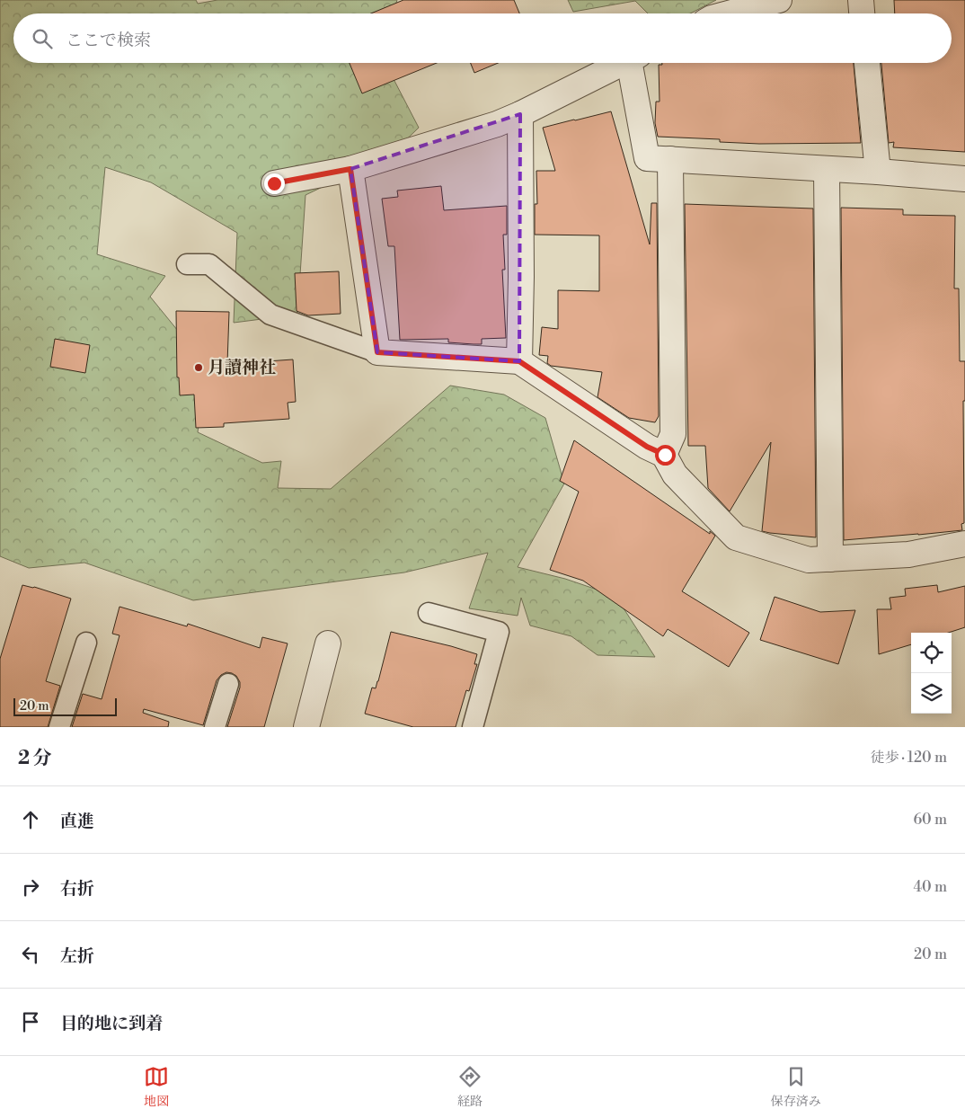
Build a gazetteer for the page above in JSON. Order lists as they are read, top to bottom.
{
  "places": ["月讀神社"],
  "scale_bar": "20 m",
  "page": {
    "search": "ここで検索",
    "scale": "20 m",
    "heading": ["2 分", "徒歩 · 120 m"],
    "list": [
      ["直進", "60 m"],
      ["右折", "40 m"],
      ["左折", "20 m"],
      "目的地に到着"
    ],
    "nav": ["地図", "経路", "保存済み"]
  }
}
